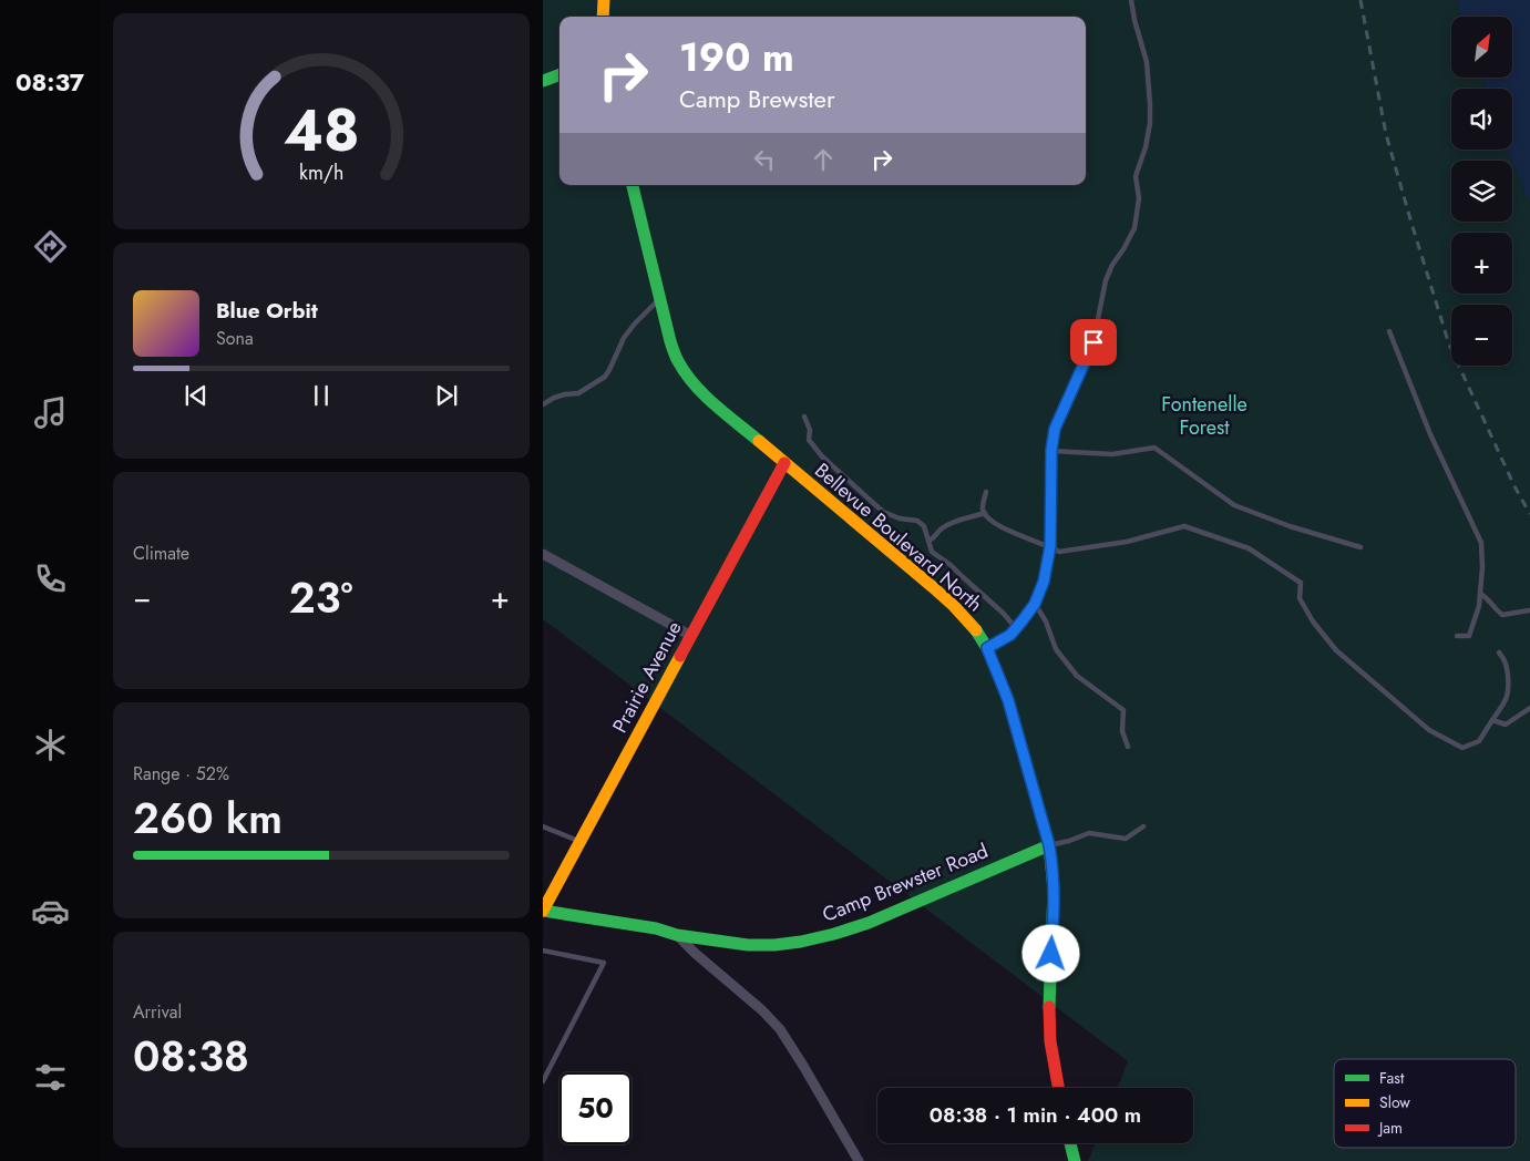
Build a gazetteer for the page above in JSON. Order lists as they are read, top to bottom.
{
  "streets": {
    "main road": ["Bellevue Boulevard North", "Prairie Avenue", "Camp Brewster Road"]
  },
  "crossings": [
    ["Bellevue Boulevard North", "Prairie Avenue"],
    ["Bellevue Boulevard North", "Camp Brewster Road"],
    ["Prairie Avenue", "Camp Brewster Road"]
  ],
  "parks": ["Fontenelle Forest"],
  "legend": ["Fast", "Slow", "Jam"],
  "north": "top right",
  "page": {
    "tabs": "08:37",
    "map_buttons": ["+", "−"],
    "turn": ["190 m", "Camp Brewster"],
    "song": ["Blue Orbit", "Sona"],
    "tile": [
      "Climate",
      ["Range · 52%", "260 km"],
      ["Arrival", "08:38"]
    ],
    "heat": ["−", "23°", "+"],
    "limit": "50",
    "trip": "08:38 · 1 min · 400 m",
    "gauge": ["48", "km/h"]
  }
}
